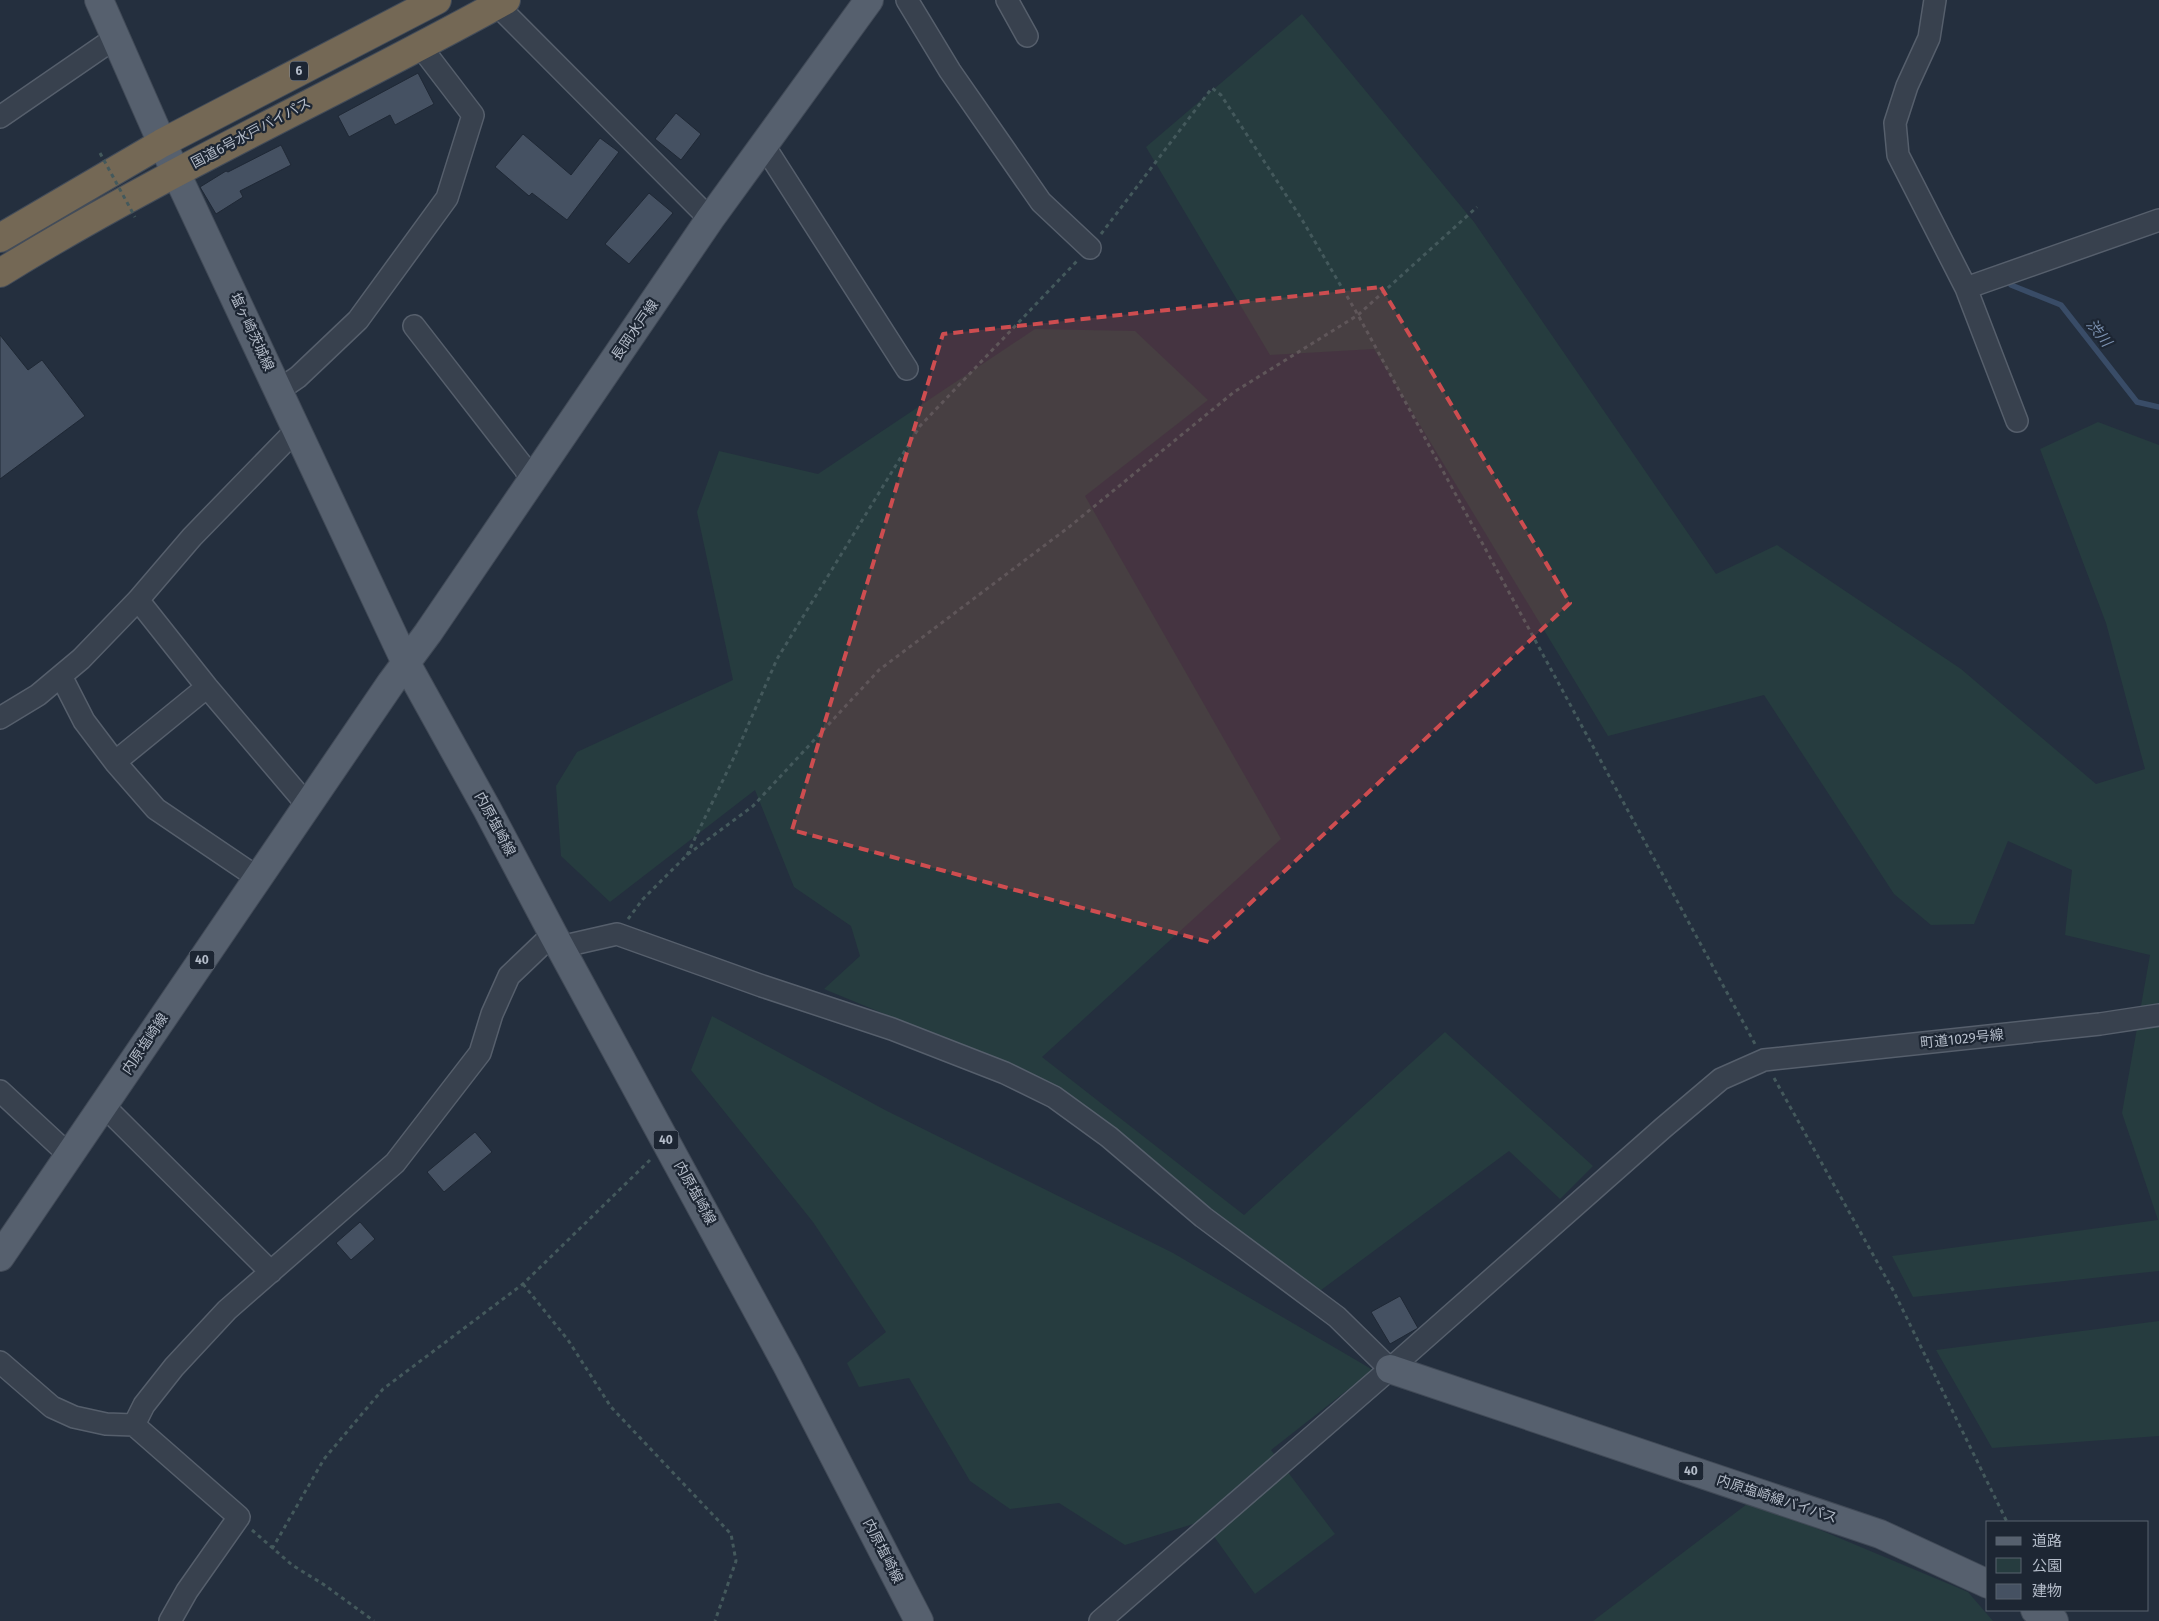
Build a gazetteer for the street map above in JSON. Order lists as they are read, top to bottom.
{
  "streets": {
    "highway": ["6", "国道6号水戸バイパス"],
    "main road": [
      "長岡水戸線",
      "塩ヶ崎茨城線",
      "内原塩崎線",
      "40",
      "内原塩崎線バイパス"
    ],
    "street": ["町道1029号線"]
  },
  "crossings": [
    ["6", "塩ヶ崎茨城線"],
    ["国道6号水戸バイパス", "塩ヶ崎茨城線"],
    ["長岡水戸線", "塩ヶ崎茨城線"],
    ["長岡水戸線", "内原塩崎線"],
    ["塩ヶ崎茨城線", "内原塩崎線"],
    ["町道1029号線", "内原塩崎線バイパス"]
  ],
  "water": ["渋川"],
  "legend": ["道路", "公園", "建物"]
}
